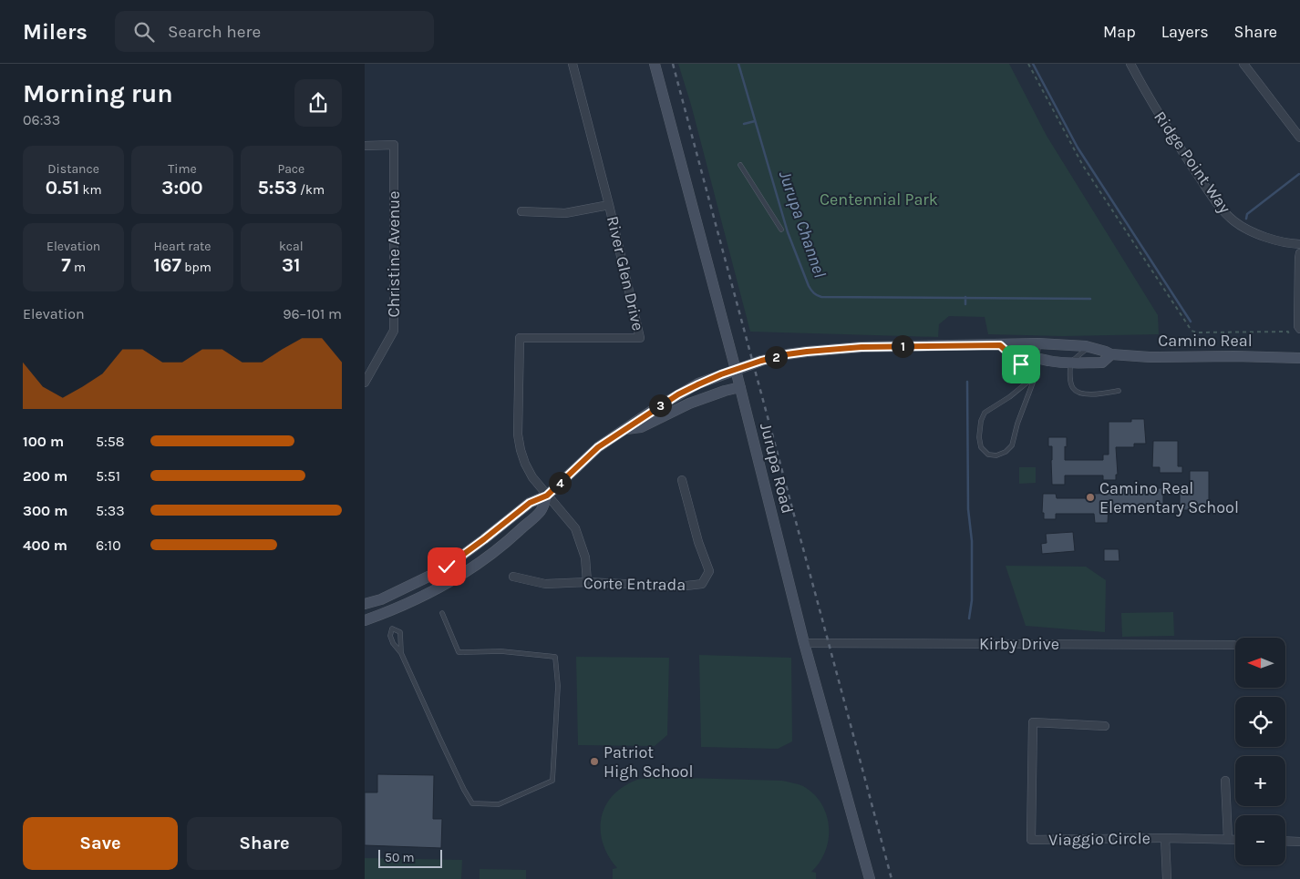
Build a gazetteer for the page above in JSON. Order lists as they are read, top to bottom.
{
  "streets": {
    "main road": ["Camino Real", "Jurupa Road"],
    "street": [
      "Ridge Point Way",
      "Christine Avenue",
      "River Glen Drive",
      "Corte Entrada",
      "Kirby Drive",
      "Viaggio Circle"
    ]
  },
  "crossings": [
    ["River Glen Drive", "Camino Real"],
    ["Camino Real", "Jurupa Road"],
    ["Jurupa Road", "Kirby Drive"]
  ],
  "water": ["Jurupa Channel"],
  "parks": ["Centennial Park"],
  "places": ["Camino Real Elementary School", "Patriot High School"],
  "scale_bar": "50 m",
  "north": "left",
  "page": {
    "header": "Milers",
    "search": "Search here",
    "nav": ["Map", "Layers", "Share"],
    "heading": ["Morning run", "06:33"],
    "stats": [
      ["Distance", "0.51 km"],
      ["Time", "3:00"],
      ["Pace", "5:53 /km"],
      ["Elevation", "7 m"],
      ["Heart rate", "167 bpm"],
      ["kcal", "31"]
    ],
    "chart": ["Elevation", "96–101 m"],
    "pins": [
      "1",
      "2",
      "3",
      "4"
    ],
    "list": [
      {
        "name": "100 m",
        "note": "5:58"
      },
      {
        "name": "200 m",
        "note": "5:51"
      },
      {
        "name": "300 m",
        "note": "5:33"
      },
      {
        "name": "400 m",
        "note": "6:10"
      }
    ],
    "map_buttons": ["+", "−"],
    "buttons": ["Save", "Share"],
    "scale": "50 m"
  }
}
